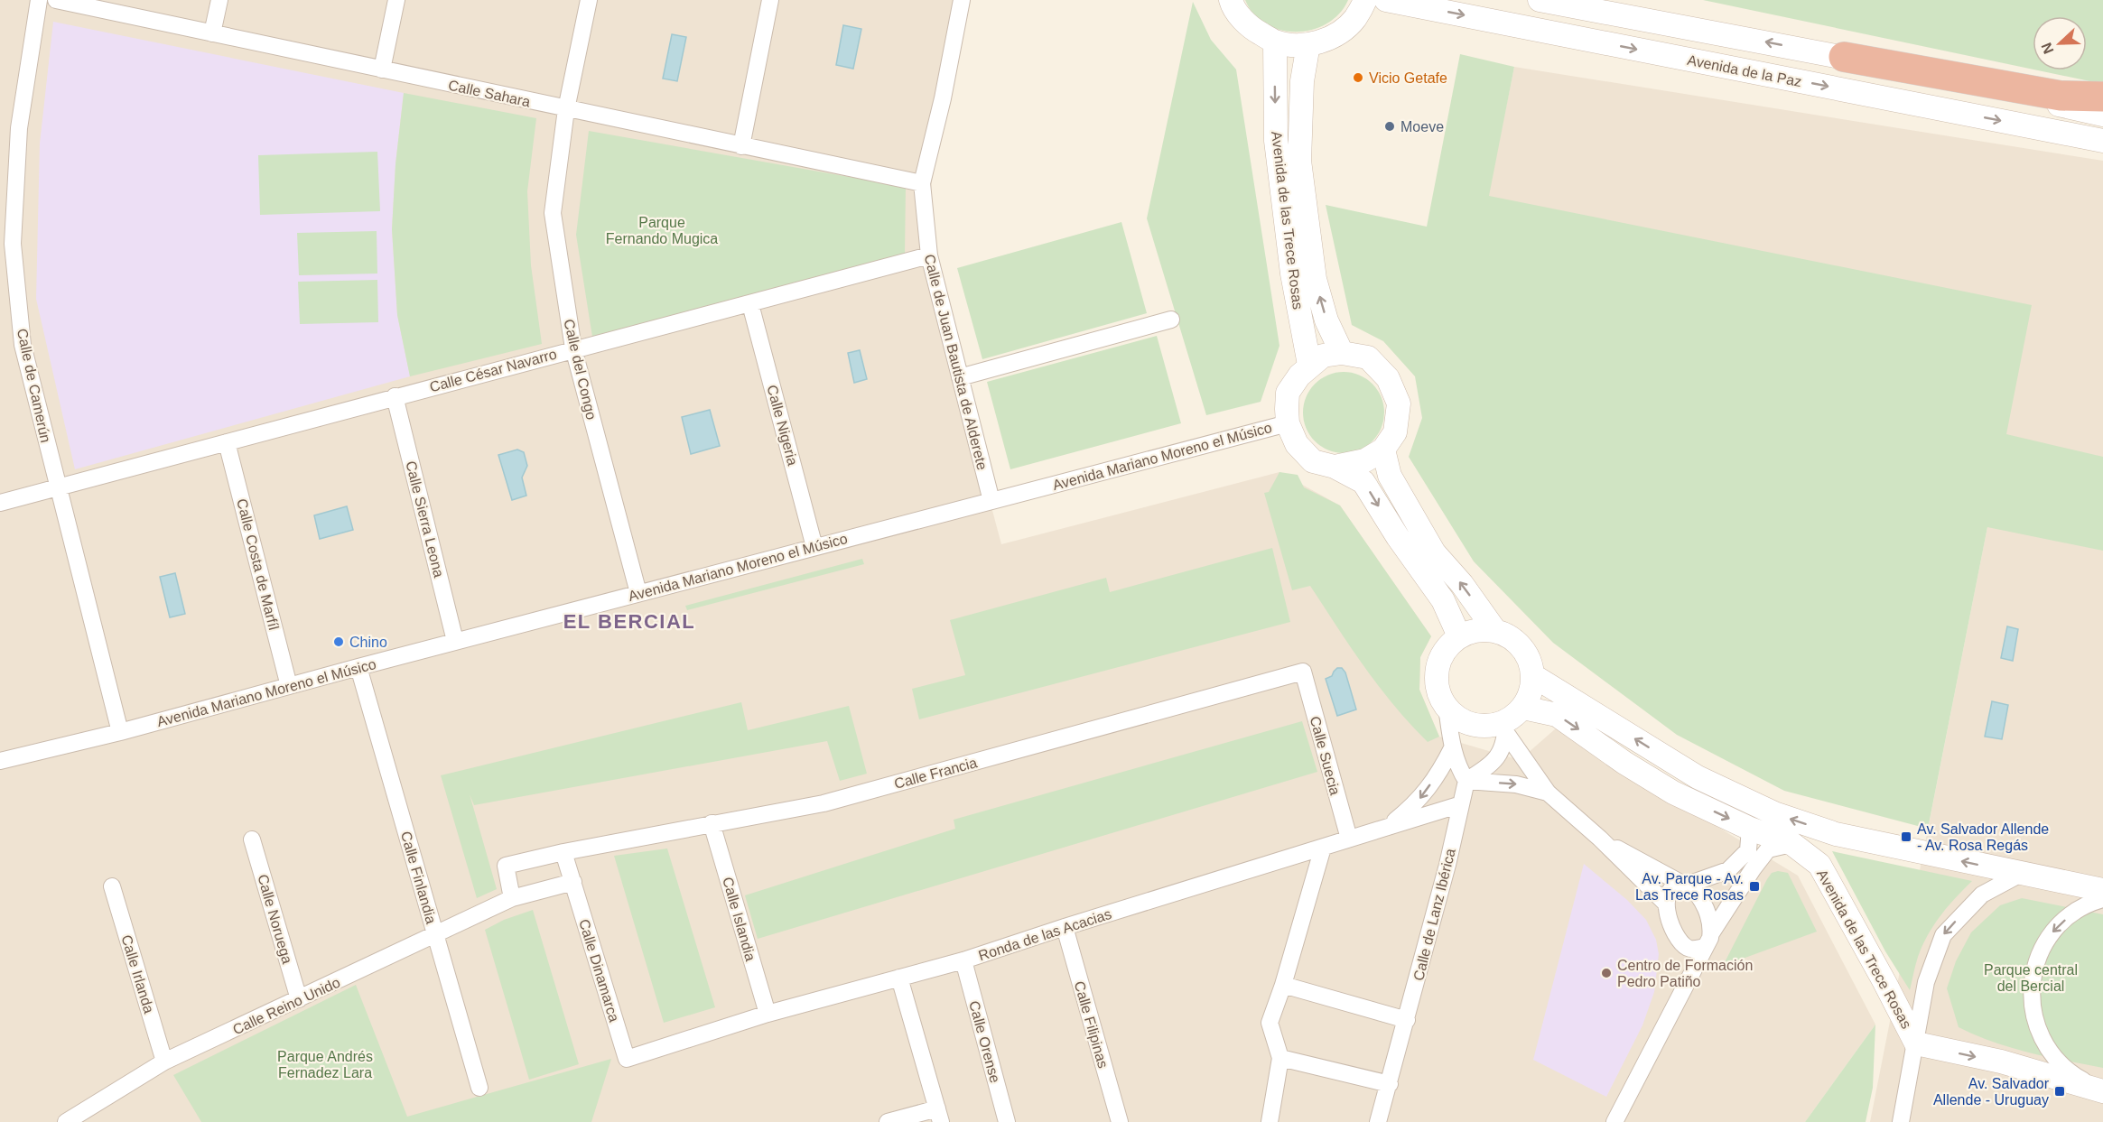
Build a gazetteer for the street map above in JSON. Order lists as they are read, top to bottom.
{
  "streets": {
    "street": [
      "Avenida de la Paz",
      "Calle Sahara",
      "Avenida de las Trece Rosas",
      "Calle de Juan Bautista de Alderete",
      "Calle del Congo",
      "Calle César Navarro",
      "Calle de Camerún",
      "Calle Nigeria",
      "Avenida Mariano Moreno el Músico",
      "Calle Sierra Leona",
      "Calle Costa de Marfíl",
      "Calle Suecia",
      "Calle Francia",
      "Calle Finlandia",
      "Calle de Lanz Ibérica",
      "Calle Noruega",
      "Calle Islandia",
      "Ronda de las Acacias",
      "Calle Dinamarca",
      "Calle Irlanda",
      "Calle Reino Unido",
      "Calle Filipinas",
      "Calle Orense"
    ]
  },
  "crossings": [
    ["Calle Sahara", "Calle de Juan Bautista de Alderete"],
    ["Calle Sahara", "Calle del Congo"],
    ["Avenida de las Trece Rosas", "Avenida Mariano Moreno el Músico"],
    ["Calle de Juan Bautista de Alderete", "Calle César Navarro"],
    ["Calle de Juan Bautista de Alderete", "Avenida Mariano Moreno el Músico"],
    ["Calle del Congo", "Calle César Navarro"],
    ["Calle del Congo", "Avenida Mariano Moreno el Músico"],
    ["Calle César Navarro", "Calle de Camerún"],
    ["Calle César Navarro", "Calle Nigeria"],
    ["Calle César Navarro", "Calle Sierra Leona"],
    ["Calle César Navarro", "Calle Costa de Marfíl"],
    ["Calle de Camerún", "Avenida Mariano Moreno el Músico"],
    ["Calle Nigeria", "Avenida Mariano Moreno el Músico"],
    ["Avenida Mariano Moreno el Músico", "Calle Sierra Leona"],
    ["Avenida Mariano Moreno el Músico", "Calle Costa de Marfíl"],
    ["Avenida Mariano Moreno el Músico", "Calle Finlandia"],
    ["Calle Suecia", "Calle Francia"],
    ["Calle Suecia", "Ronda de las Acacias"],
    ["Calle Francia", "Calle Islandia"],
    ["Calle Francia", "Calle Dinamarca"],
    ["Calle Francia", "Calle Reino Unido"],
    ["Calle Finlandia", "Calle Reino Unido"],
    ["Calle de Lanz Ibérica", "Ronda de las Acacias"],
    ["Calle Noruega", "Calle Reino Unido"],
    ["Calle Islandia", "Ronda de las Acacias"],
    ["Ronda de las Acacias", "Calle Dinamarca"],
    ["Ronda de las Acacias", "Calle Filipinas"],
    ["Ronda de las Acacias", "Calle Orense"],
    ["Calle Dinamarca", "Calle Reino Unido"],
    ["Calle Irlanda", "Calle Reino Unido"]
  ],
  "districts": ["EL BERCIAL"],
  "parks": ["Parque Fernando Mugica", "Parque central del Bercial", "Parque Andrés Fernadez Lara"],
  "places": {
    "other": [
      "Vicio Getafe",
      "Moeve",
      "Chino",
      "Centro de Formación Pedro Patiño"
    ],
    "transit": ["Av. Salvador Allende - Av. Rosa Regás", "Av. Parque - Av. Las Trece Rosas", "Av. Salvador Allende - Uruguay"]
  },
  "north": "left"
}
